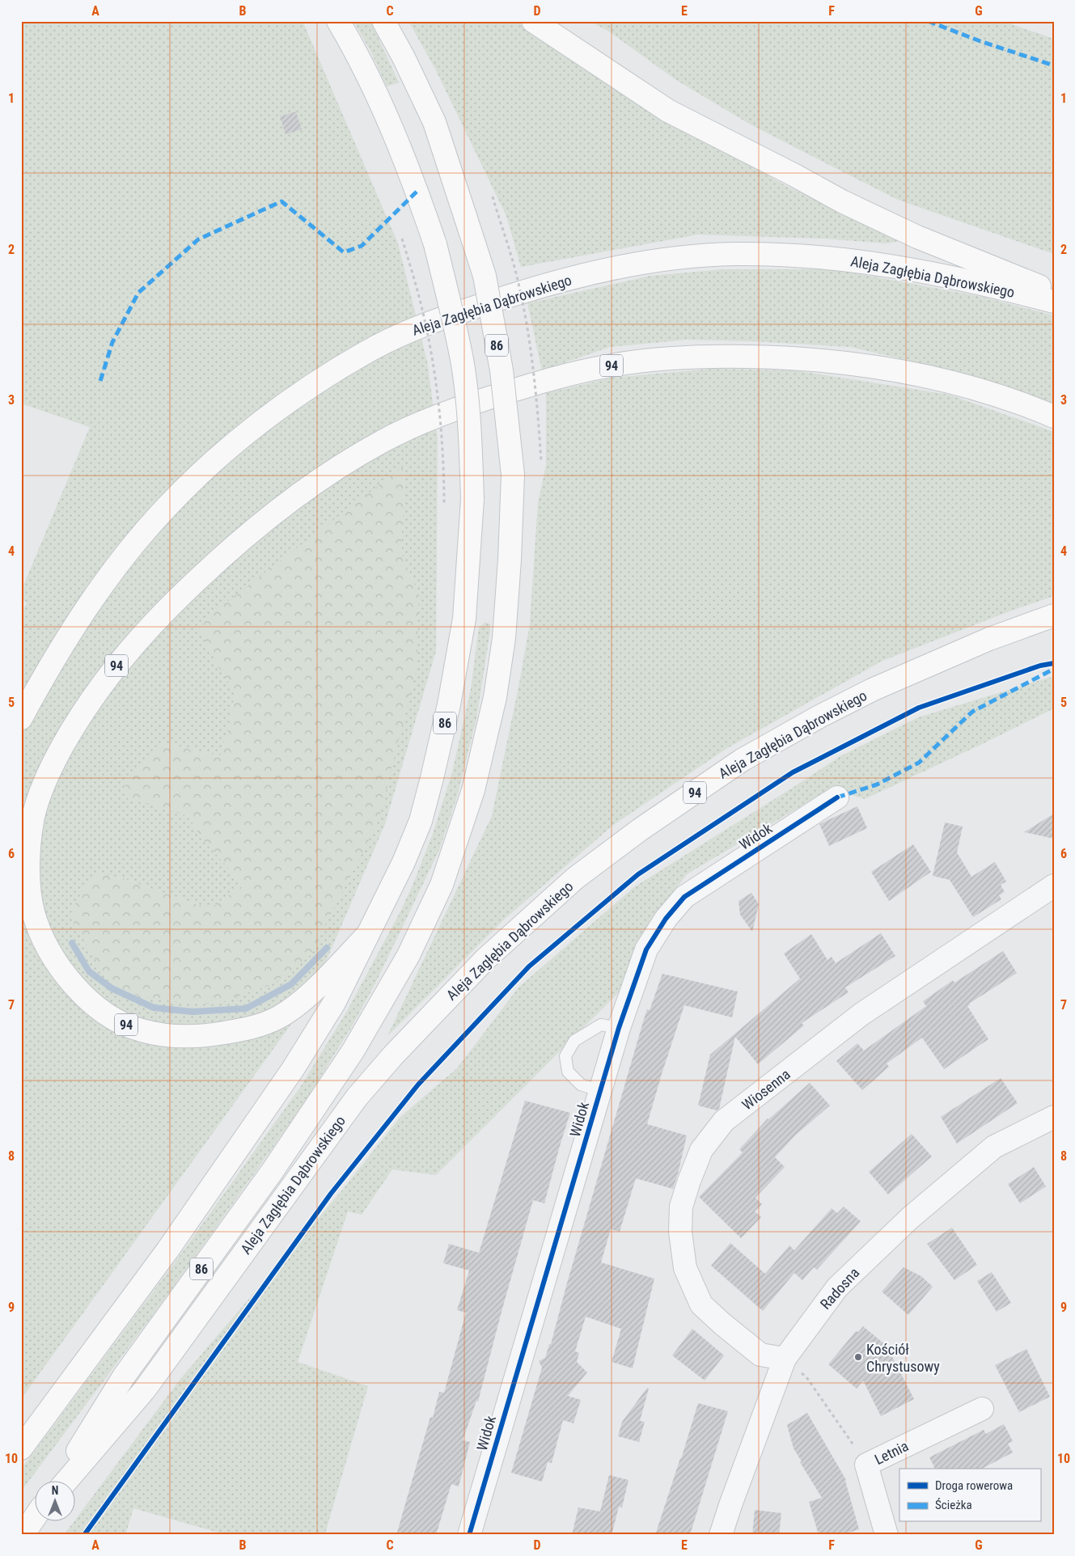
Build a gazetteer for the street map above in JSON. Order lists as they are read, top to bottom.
{
  "streets": {
    "main road": ["Aleja Zagłębia Dąbrowskiego", "86", "94"],
    "street": [
      "Widok",
      "Wiosenna",
      "Radosna",
      "Letnia"
    ]
  },
  "crossings": [
    ["86", "94"],
    ["Wiosenna", "Radosna"]
  ],
  "places": ["Kościół Chrystusowy"],
  "legend": ["Droga rowerowa", "Ścieżka"],
  "north": "top",
  "grid": {
    "columns": [
      "A",
      "B",
      "C",
      "D",
      "E",
      "F",
      "G"
    ],
    "rows": [
      "1",
      "2",
      "3",
      "4",
      "5",
      "6",
      "7",
      "8",
      "9",
      "10"
    ]
  }
}
